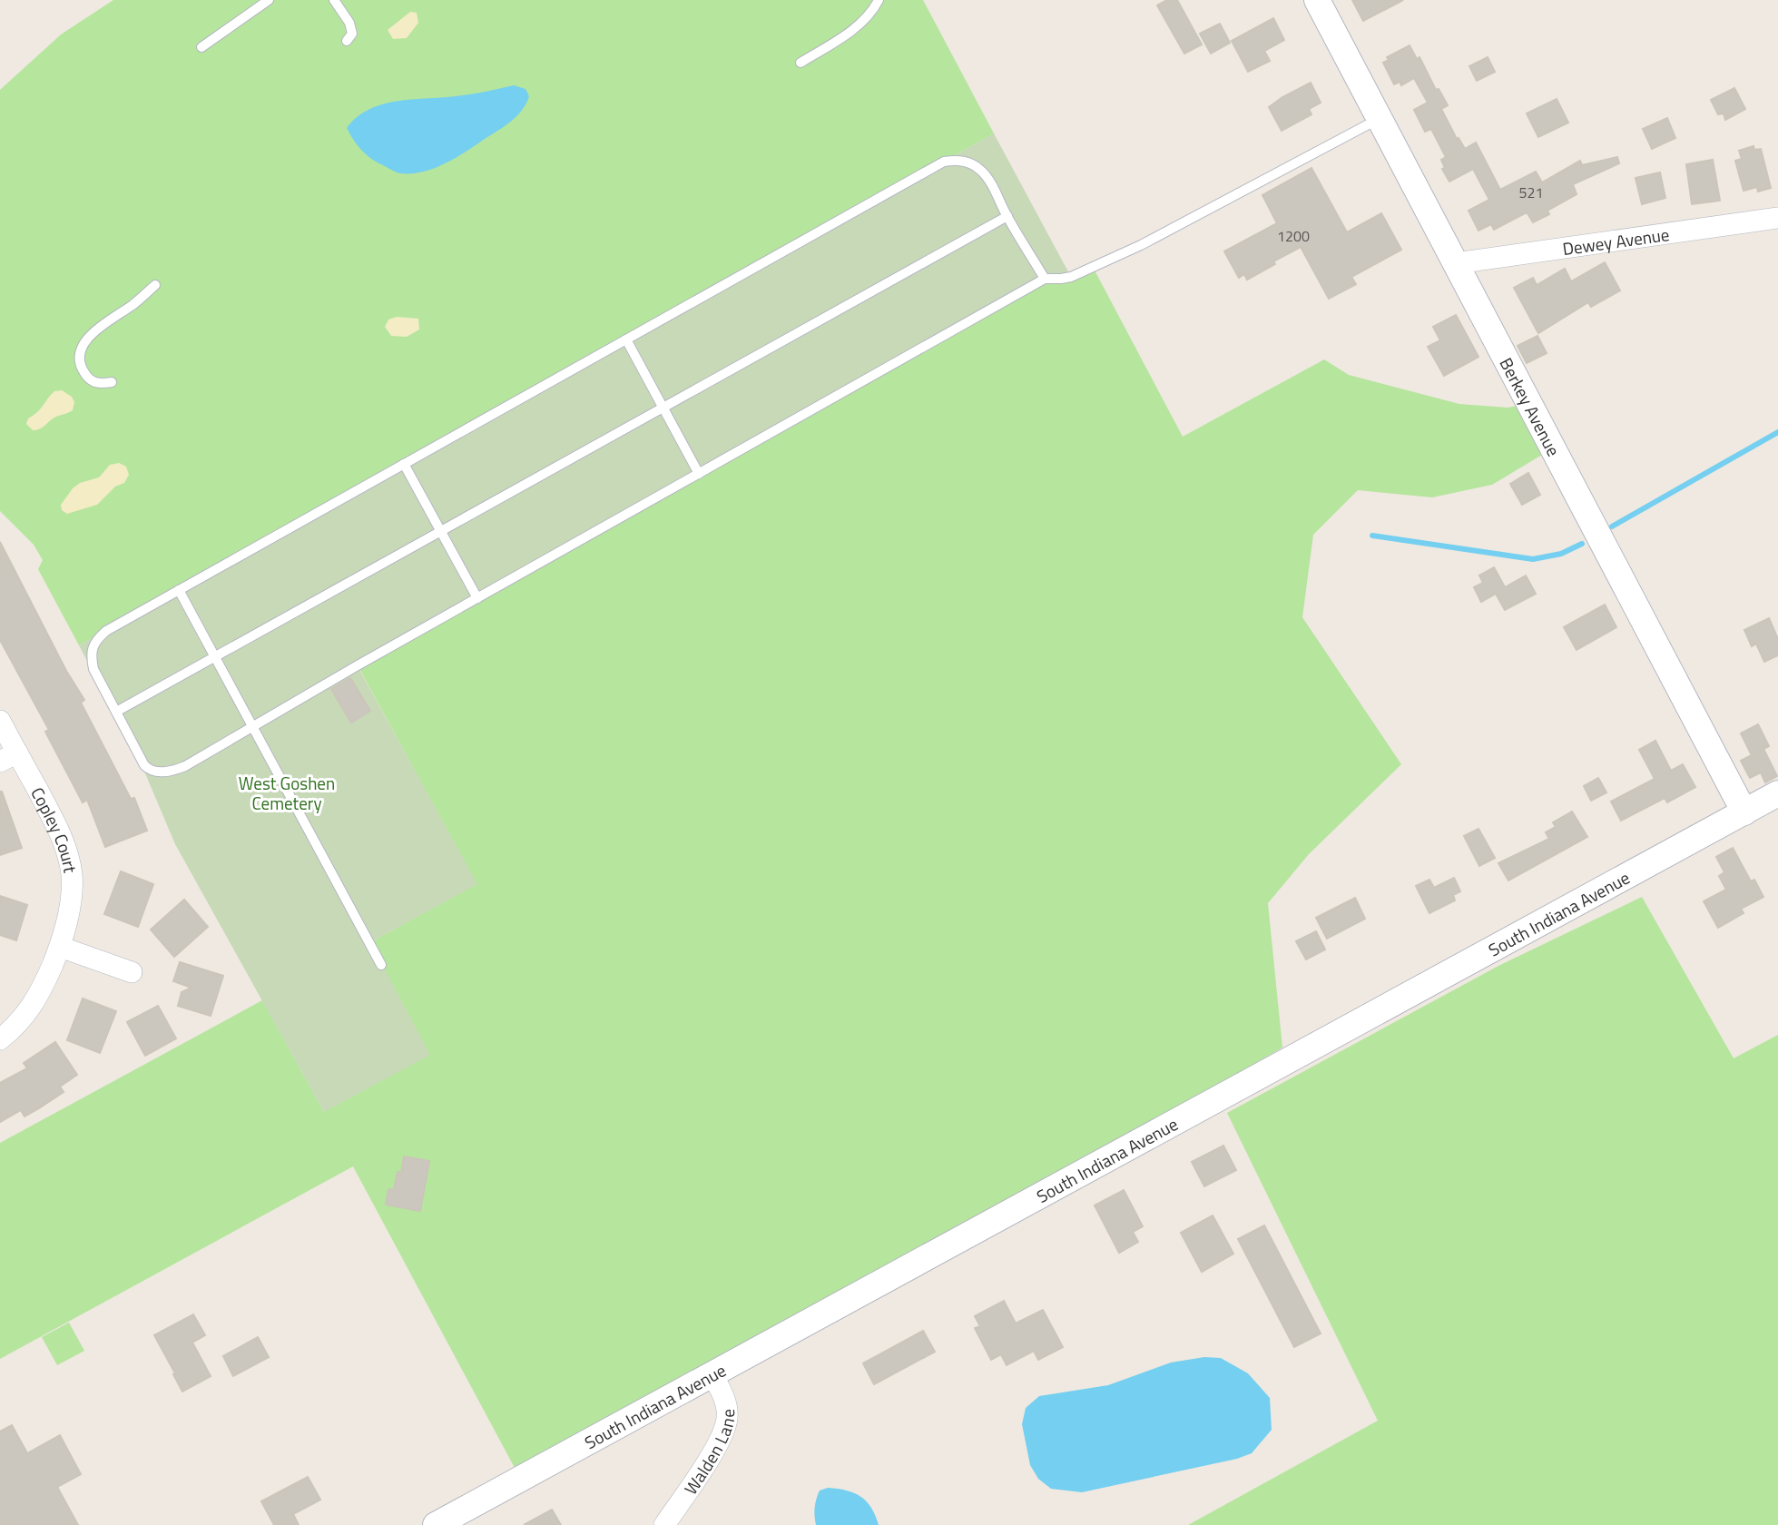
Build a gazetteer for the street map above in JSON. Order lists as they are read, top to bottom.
{
  "streets": {
    "street": [
      "Dewey Avenue",
      "Berkey Avenue",
      "Copley Court",
      "South Indiana Avenue",
      "Walden Lane"
    ]
  },
  "crossings": [
    ["Dewey Avenue", "Berkey Avenue"],
    ["Berkey Avenue", "South Indiana Avenue"],
    ["South Indiana Avenue", "Walden Lane"]
  ],
  "parks": ["West Goshen Cemetery"],
  "house_numbers": ["521", "1200"]
}
